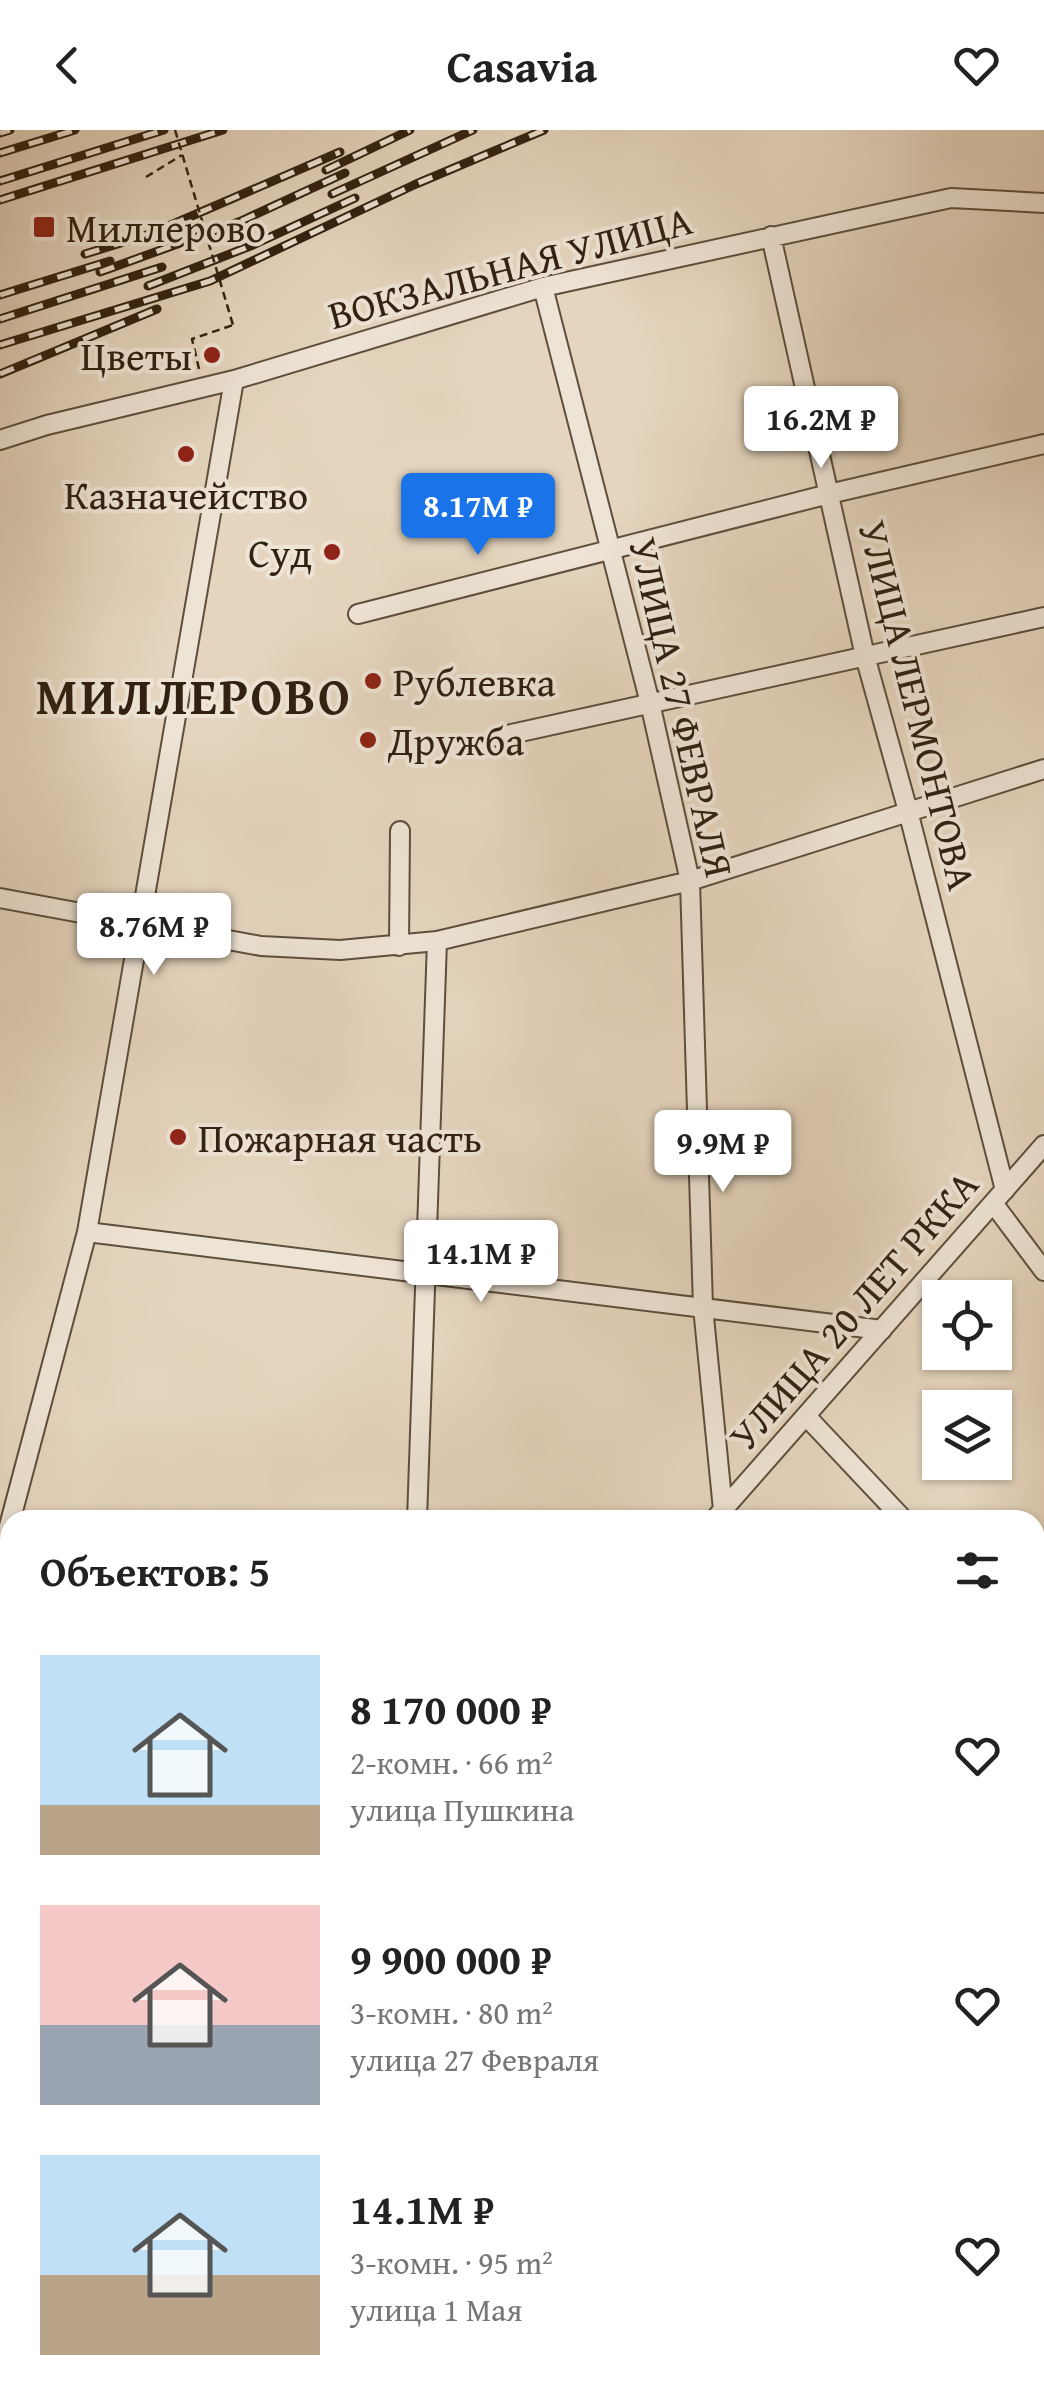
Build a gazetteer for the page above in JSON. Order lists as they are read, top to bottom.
{
  "streets": {
    "street": [
      "ВОКЗАЛЬНАЯ УЛИЦА",
      "УЛИЦА ЛЕРМОНТОВА",
      "УЛИЦА 27 ФЕВРАЛЯ",
      "УЛИЦА 20 ЛЕТ РККА"
    ]
  },
  "crossings": [
    ["ВОКЗАЛЬНАЯ УЛИЦА", "УЛИЦА ЛЕРМОНТОВА"],
    ["ВОКЗАЛЬНАЯ УЛИЦА", "УЛИЦА 27 ФЕВРАЛЯ"],
    ["УЛИЦА ЛЕРМОНТОВА", "УЛИЦА 20 ЛЕТ РККА"]
  ],
  "districts": ["МИЛЛЕРОВО"],
  "places": {
    "transit": ["Миллерово"],
    "other": [
      "Цветы",
      "Казначейство",
      "Суд",
      "Рублевка",
      "Дружба",
      "Пожарная часть"
    ]
  },
  "page": {
    "header": "Casavia",
    "price": [
      "16.2M ₽",
      "8.17M ₽",
      "8.76M ₽",
      "9.9M ₽",
      "14.1M ₽"
    ],
    "heading": "Объектов: 5",
    "list": [
      {
        "name": "8 170 000 ₽",
        "note": "2-комн. · 66 m² · улица Пушкина"
      },
      {
        "name": "9 900 000 ₽",
        "note": "3-комн. · 80 m² · улица 27 Февраля"
      },
      {
        "name": "14.1M ₽",
        "note": "3-комн. · 95 m² · улица 1 Мая"
      }
    ]
  }
}
